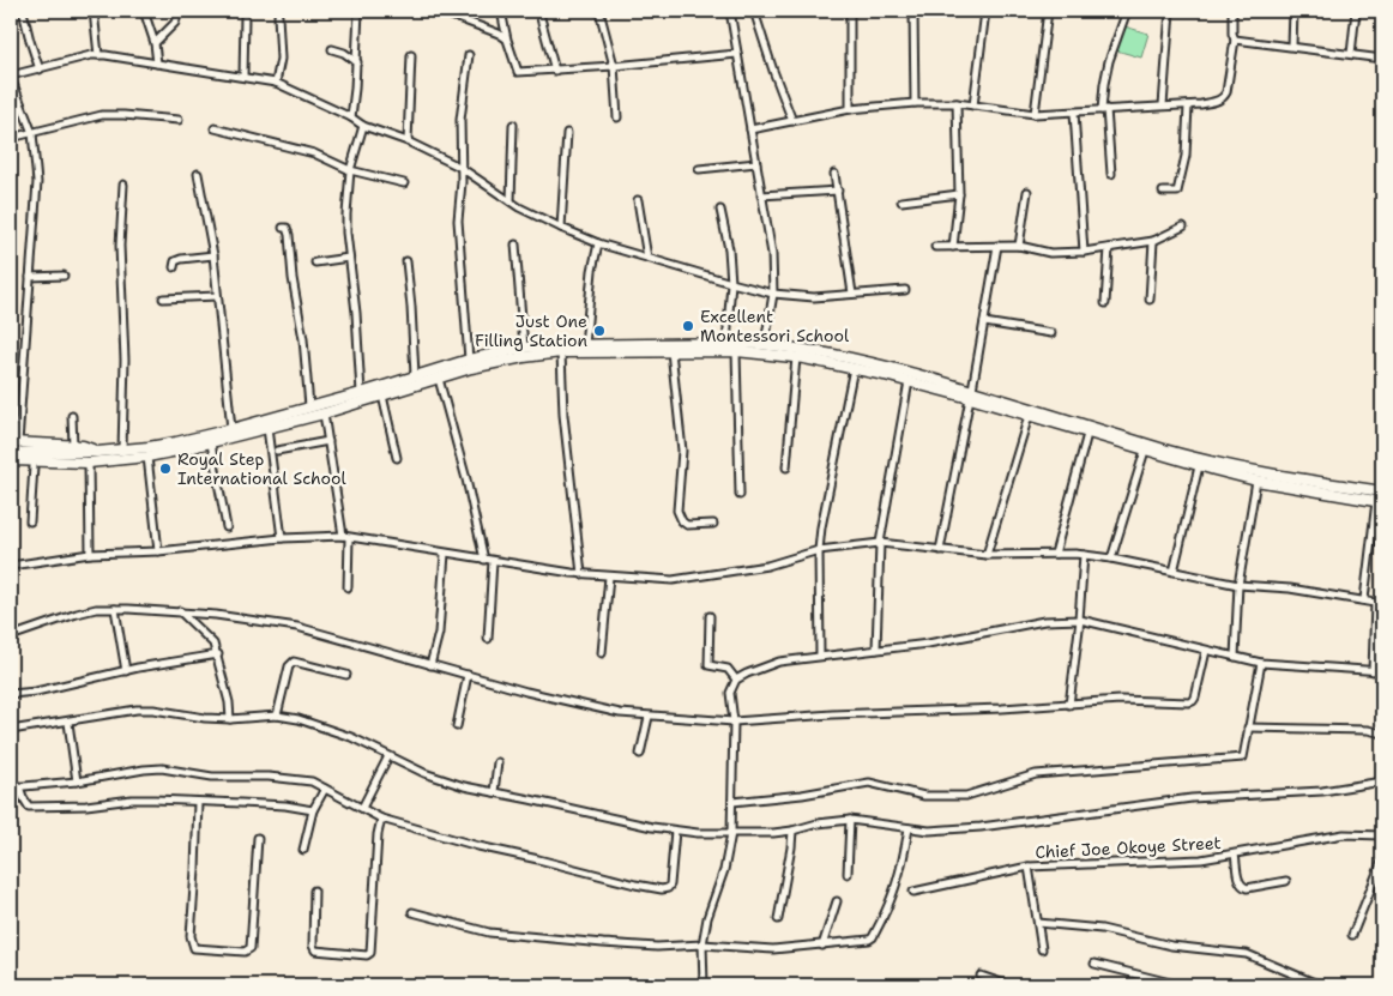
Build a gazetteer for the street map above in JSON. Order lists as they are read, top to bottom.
{
  "streets": {
    "street": ["Chief Joe Okoye Street"]
  },
  "places": ["Excellent Montessori School", "Just One Filling Station", "Royal Step International School"]
}
